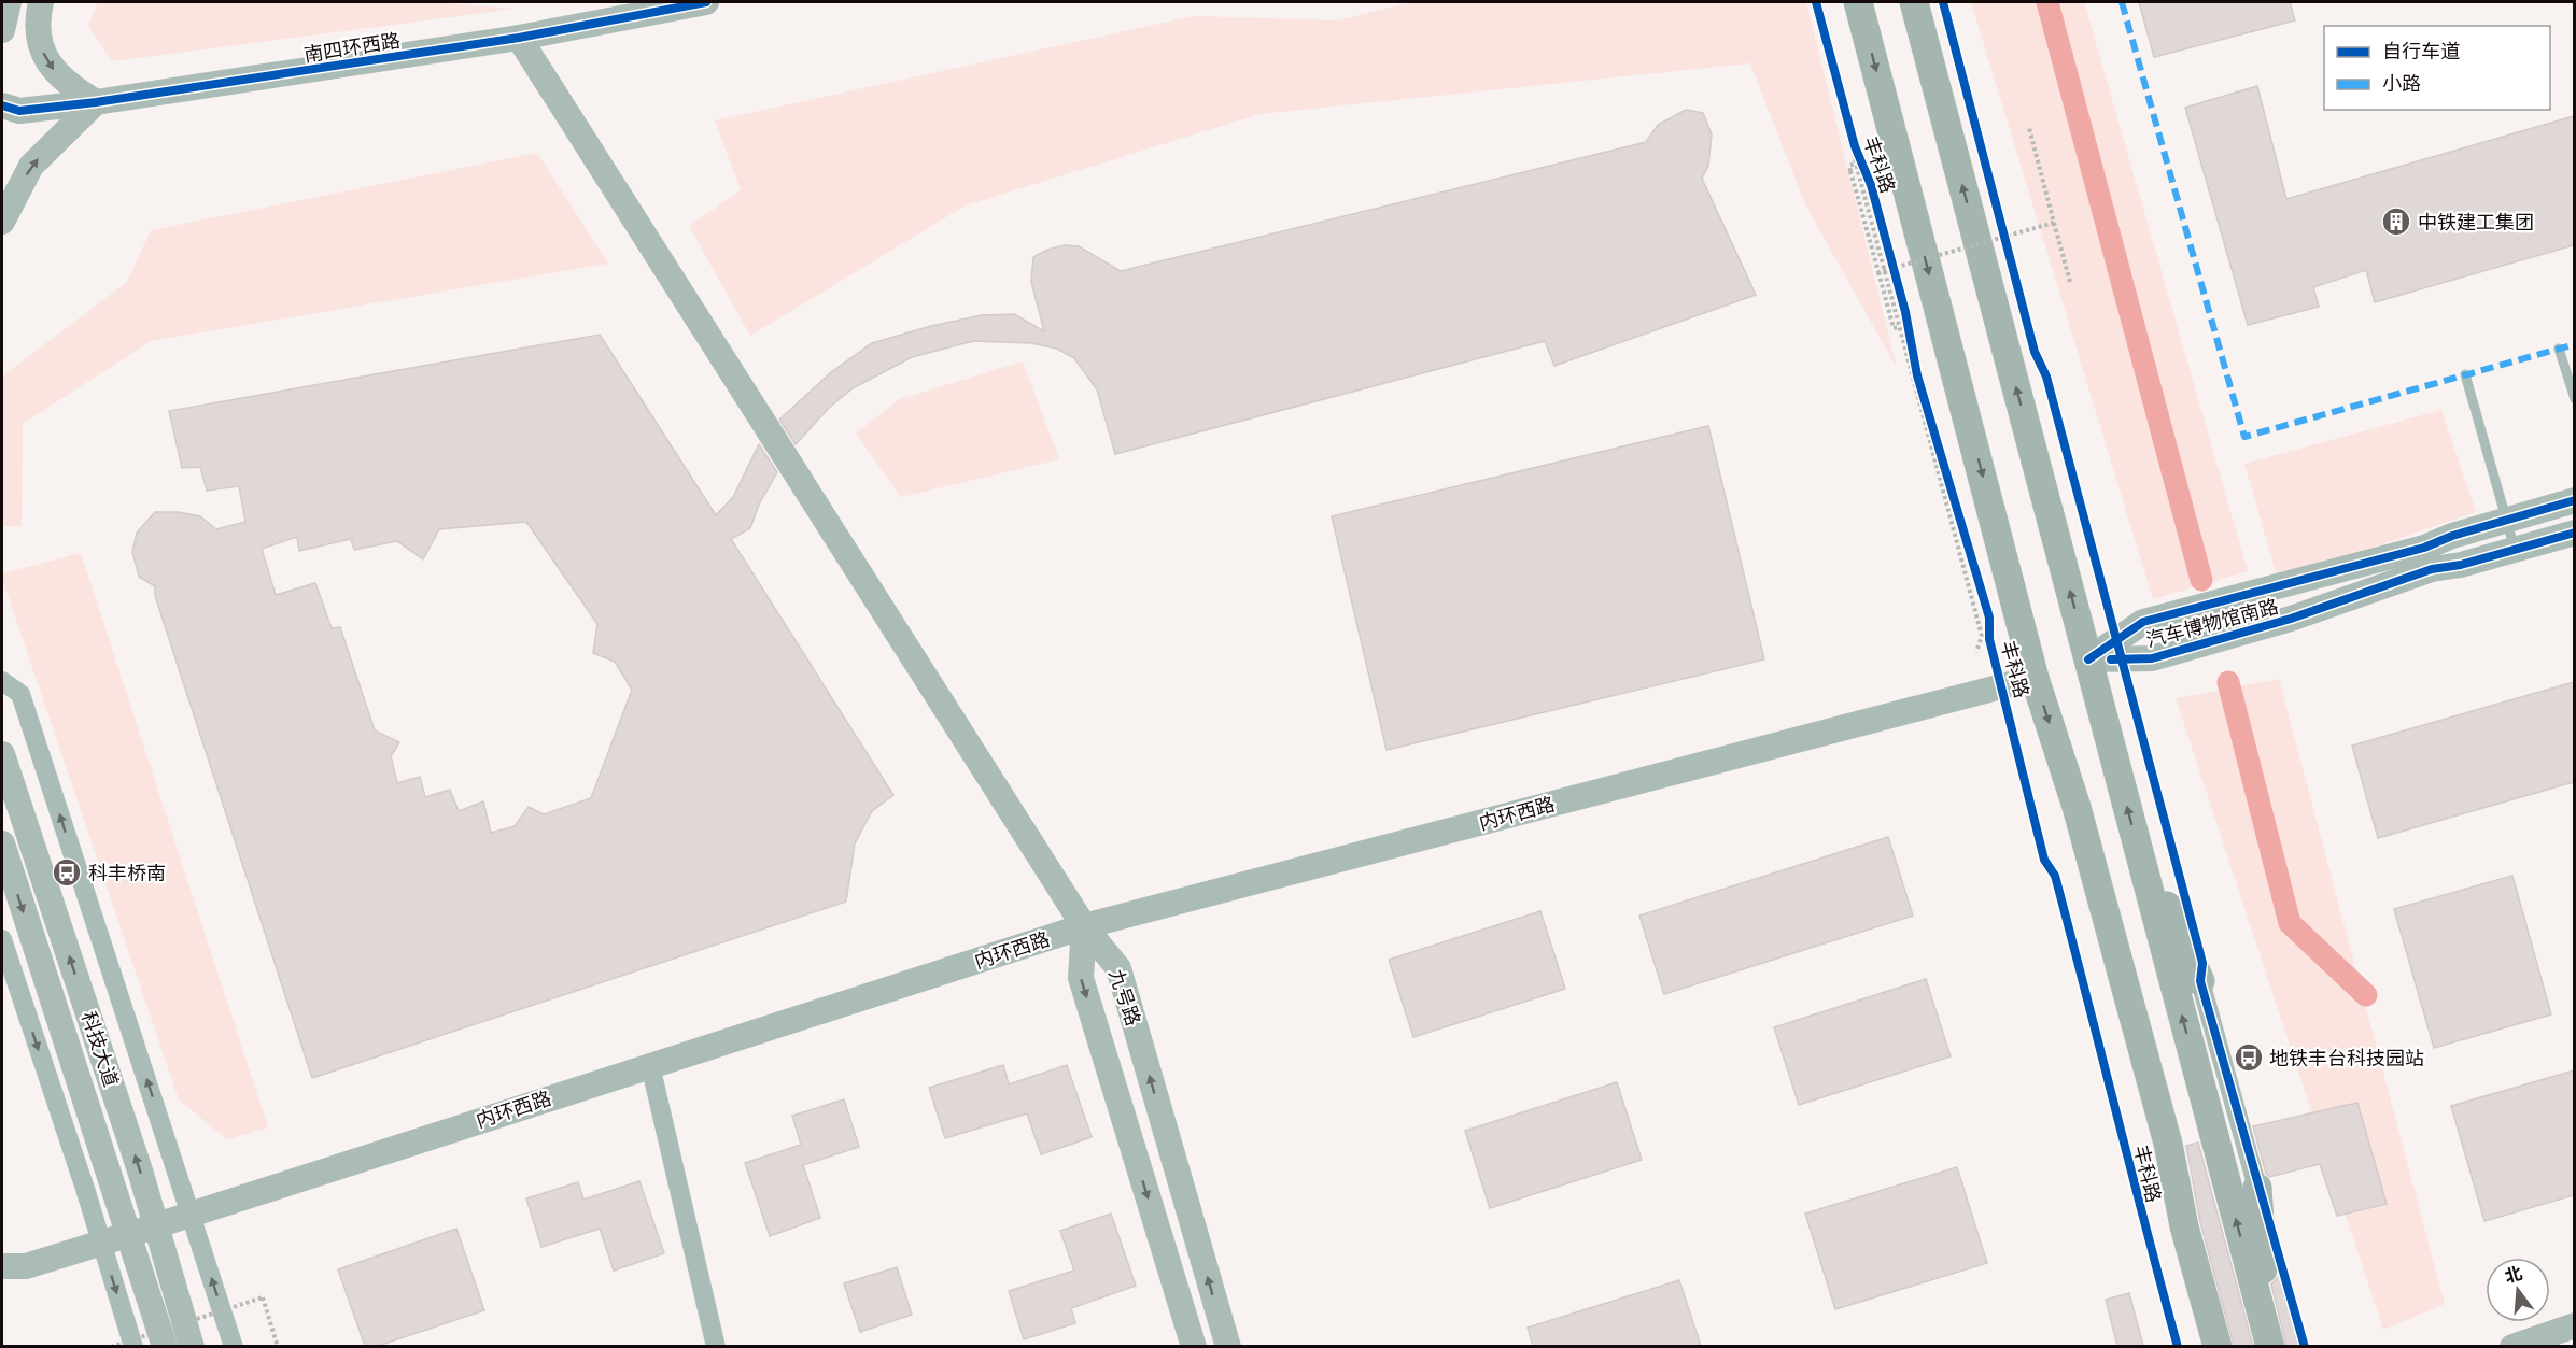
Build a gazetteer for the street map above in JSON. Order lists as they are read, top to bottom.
{
  "streets": {
    "main road": ["丰科路"],
    "street": [
      "南四环西路",
      "汽车博物馆南路",
      "内环西路",
      "九号路",
      "科技大道"
    ]
  },
  "crossings": [
    ["丰科路", "内环西路"],
    ["内环西路", "九号路"],
    ["内环西路", "科技大道"]
  ],
  "places": {
    "building": ["中铁建工集团"],
    "bus stop": ["科丰桥南", "地铁丰台科技园站"]
  },
  "legend": ["自行车道", "小路"],
  "north": "top"
}
